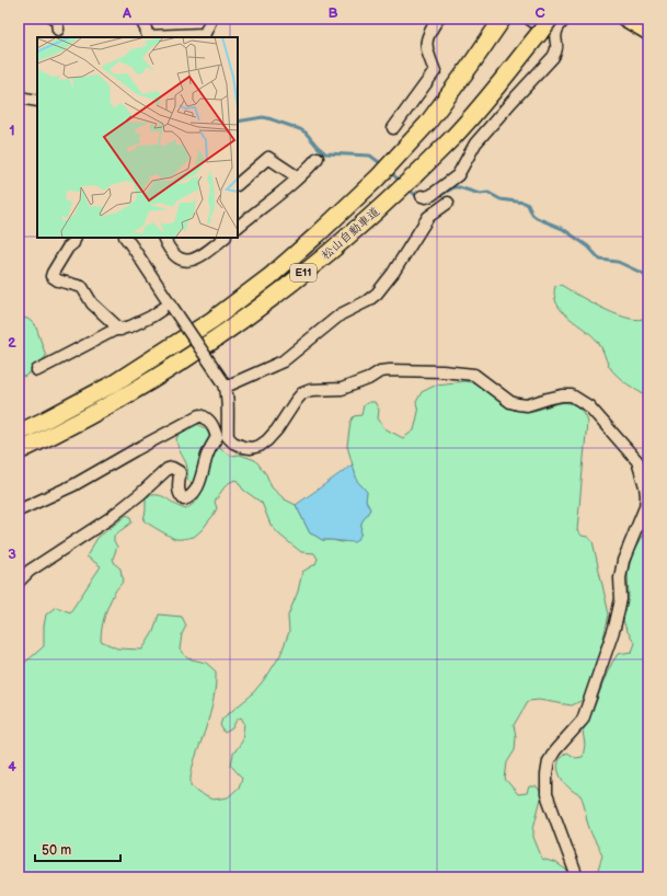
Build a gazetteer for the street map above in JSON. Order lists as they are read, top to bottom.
{
  "streets": {
    "highway": ["松山自動車道", "E11"]
  },
  "scale_bar": "50 m",
  "grid": {
    "columns": ["A", "B", "C"],
    "rows": [
      "1",
      "2",
      "3",
      "4"
    ]
  }
}
